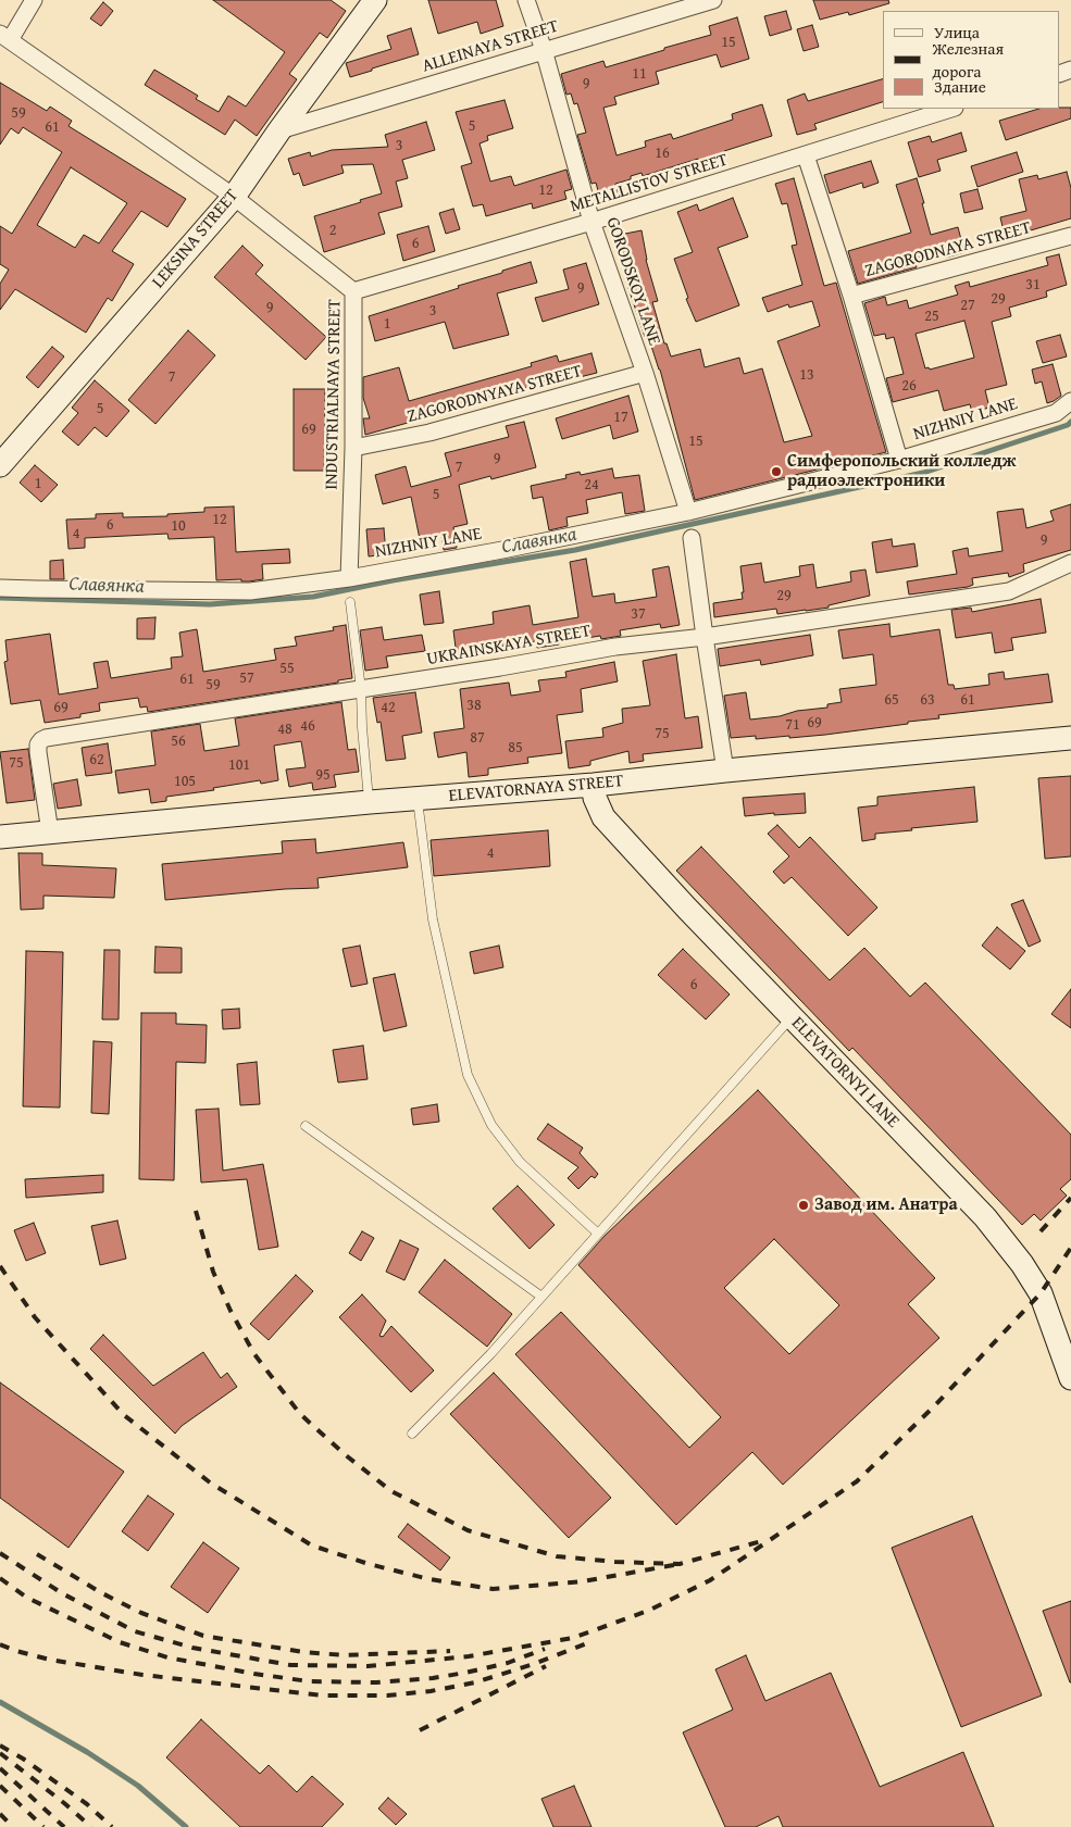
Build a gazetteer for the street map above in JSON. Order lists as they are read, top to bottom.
{
  "streets": {
    "main road": ["LEKSINA STREET", "ELEVATORNAYA STREET", "ELEVATORNYI LANE"],
    "street": [
      "ALLEINAYA STREET",
      "METALLISTOV STREET",
      "ZAGORODNAYA STREET",
      "GORODSKOY LANE",
      "INDUSTRIALNAYA STREET",
      "ZAGORODNYAYA STREET",
      "NIZHNIY LANE",
      "UKRAINSKAYA STREET"
    ]
  },
  "crossings": [
    ["ALLEINAYA STREET", "LEKSINA STREET"],
    ["ALLEINAYA STREET", "GORODSKOY LANE"],
    ["METALLISTOV STREET", "ZAGORODNAYA STREET"],
    ["METALLISTOV STREET", "GORODSKOY LANE"],
    ["METALLISTOV STREET", "INDUSTRIALNAYA STREET"],
    ["LEKSINA STREET", "INDUSTRIALNAYA STREET"],
    ["GORODSKOY LANE", "ZAGORODNYAYA STREET"],
    ["GORODSKOY LANE", "NIZHNIY LANE"],
    ["INDUSTRIALNAYA STREET", "ZAGORODNYAYA STREET"],
    ["INDUSTRIALNAYA STREET", "NIZHNIY LANE"],
    ["UKRAINSKAYA STREET", "ELEVATORNAYA STREET"],
    ["ELEVATORNAYA STREET", "ELEVATORNYI LANE"]
  ],
  "water": ["Славянка"],
  "places": ["Симферопольский колледж радиоэлектроники", "Завод им. Анатра"],
  "house_numbers": [
    "15",
    "11",
    "9",
    "59",
    "5",
    "61",
    "3",
    "16",
    "12",
    "2",
    "6",
    "31",
    "9",
    "29",
    "27",
    "9",
    "3",
    "25",
    "1",
    "13",
    "7",
    "26",
    "5",
    "17",
    "69",
    "15",
    "9",
    "7",
    "1",
    "24",
    "5",
    "12",
    "6",
    "10",
    "4",
    "9",
    "29",
    "37",
    "55",
    "57",
    "61",
    "59",
    "65",
    "63",
    "61",
    "38",
    "69",
    "42",
    "69",
    "71",
    "46",
    "48",
    "75",
    "87",
    "56",
    "85",
    "62",
    "75",
    "101",
    "95",
    "105",
    "4",
    "6"
  ],
  "legend": ["Улица", "Железная дорога", "Здание"]
}
